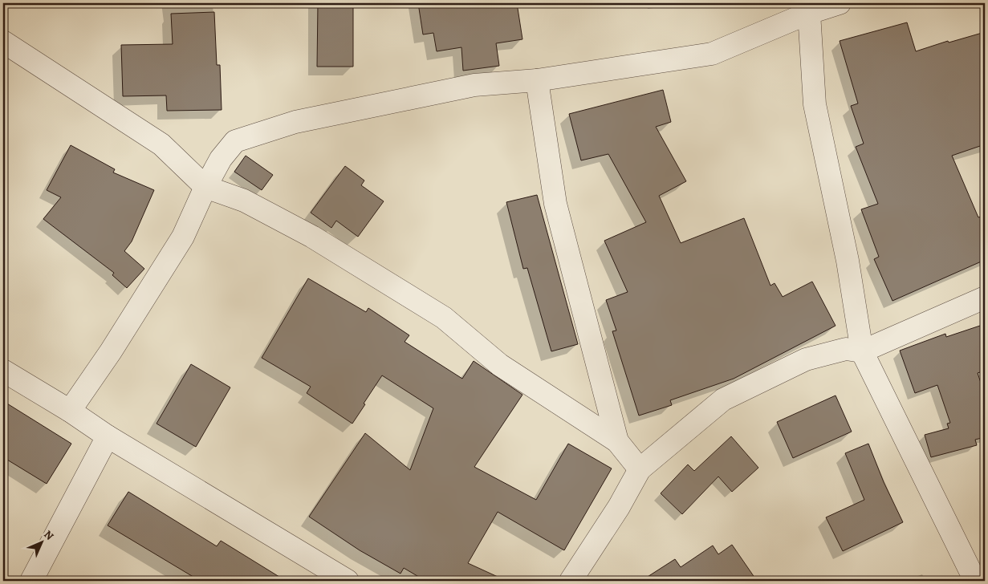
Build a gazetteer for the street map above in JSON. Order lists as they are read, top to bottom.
{
  "north": "top right"
}
